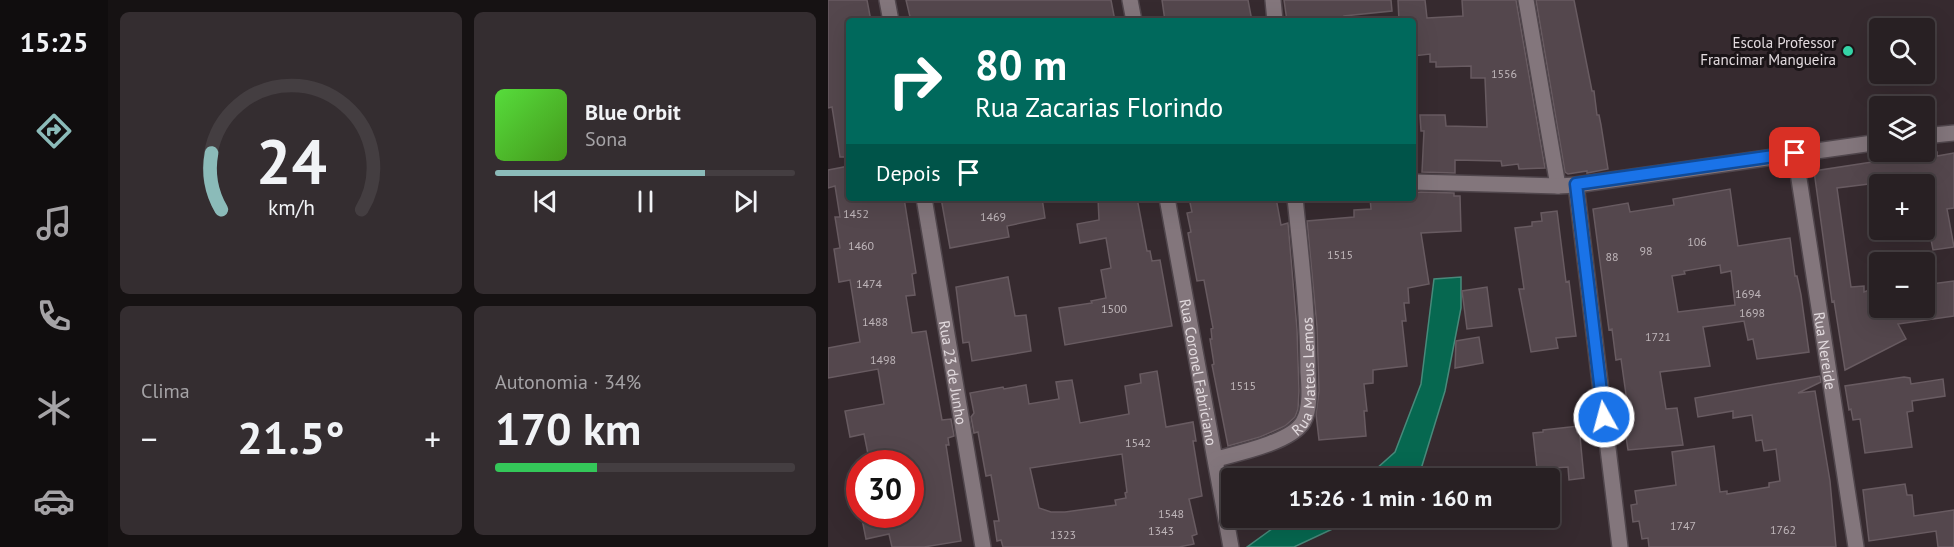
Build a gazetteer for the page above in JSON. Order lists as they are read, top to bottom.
{
  "streets": {
    "street": [
      "Rua Nereide",
      "Rua 23 de Junho",
      "Rua Coronel Fabriciano",
      "Rua Mateus Lemos"
    ]
  },
  "crossings": [
    ["Rua Coronel Fabriciano", "Rua Mateus Lemos"]
  ],
  "places": ["Escola Professor Francimar Mangueira"],
  "house_numbers": [
    "1556",
    "1452",
    "1469",
    "106",
    "1460",
    "98",
    "1515",
    "88",
    "1474",
    "1694",
    "1500",
    "1698",
    "1488",
    "1721",
    "1498",
    "1515",
    "1542",
    "1548",
    "1747",
    "1762",
    "1343",
    "1323"
  ],
  "page": {
    "tabs": "15:25",
    "map_buttons": ["+", "−"],
    "turn": ["80 m", "Rua Zacarias Florindo"],
    "song": ["Blue Orbit", "Sona"],
    "then": "Depois",
    "tile": [
      "Clima",
      ["Autonomia · 34%", "170 km"]
    ],
    "heat": ["−", "21.5°", "+"],
    "limit": "30",
    "trip": "15:26 · 1 min · 160 m",
    "gauge": ["24", "km/h"]
  }
}
